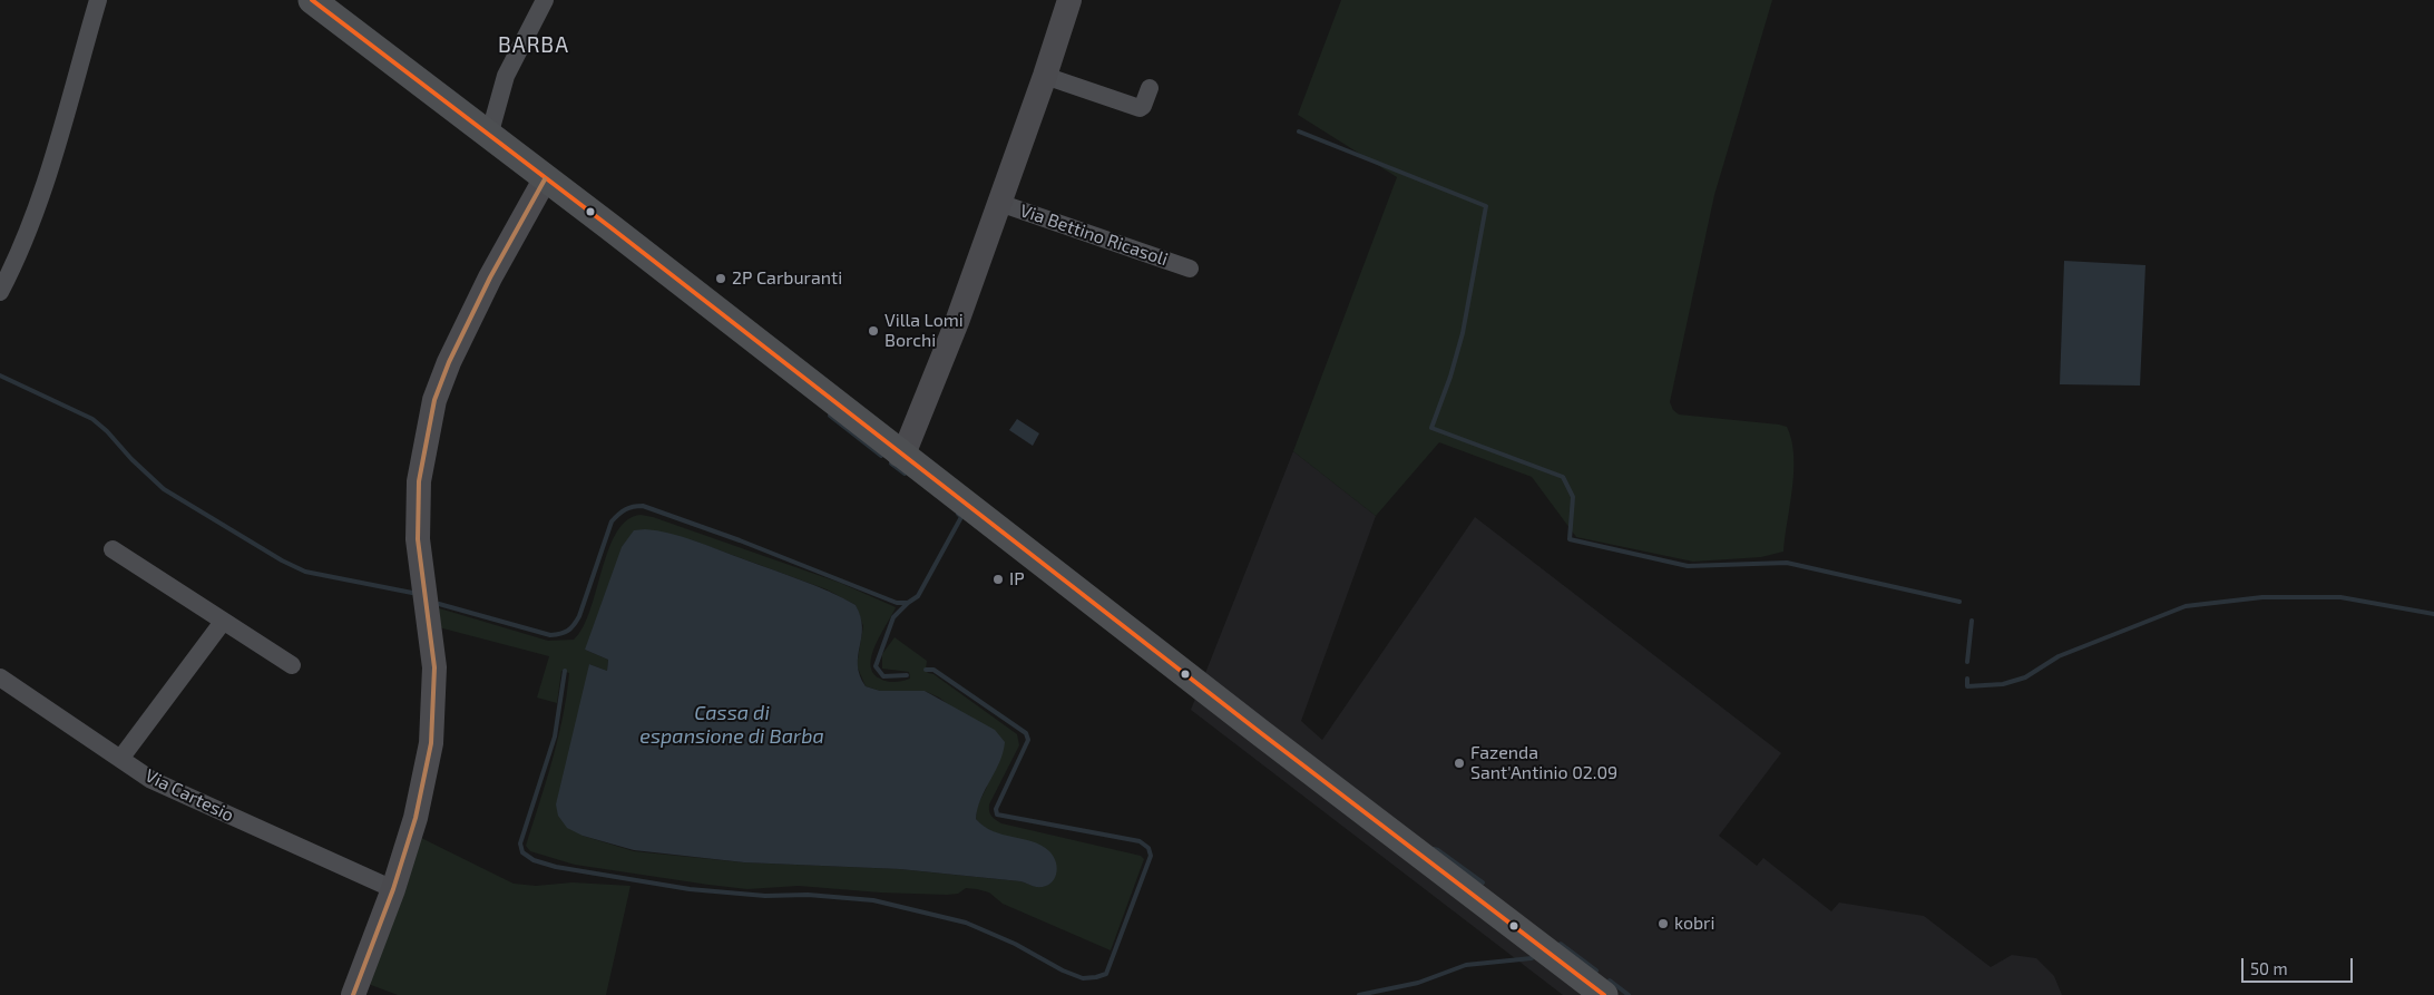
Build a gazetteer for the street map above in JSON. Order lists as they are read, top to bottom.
{
  "streets": {
    "street": ["Via Bettino Ricasoli", "Via Cartesio"]
  },
  "districts": ["BARBA"],
  "water": ["Cassa di espansione di Barba"],
  "places": [
    "2P Carburanti",
    "Villa Lomi Borchi",
    "IP",
    "Fazenda Sant'Antinio 02.09",
    "kobri"
  ],
  "scale_bar": "50 m"
}
